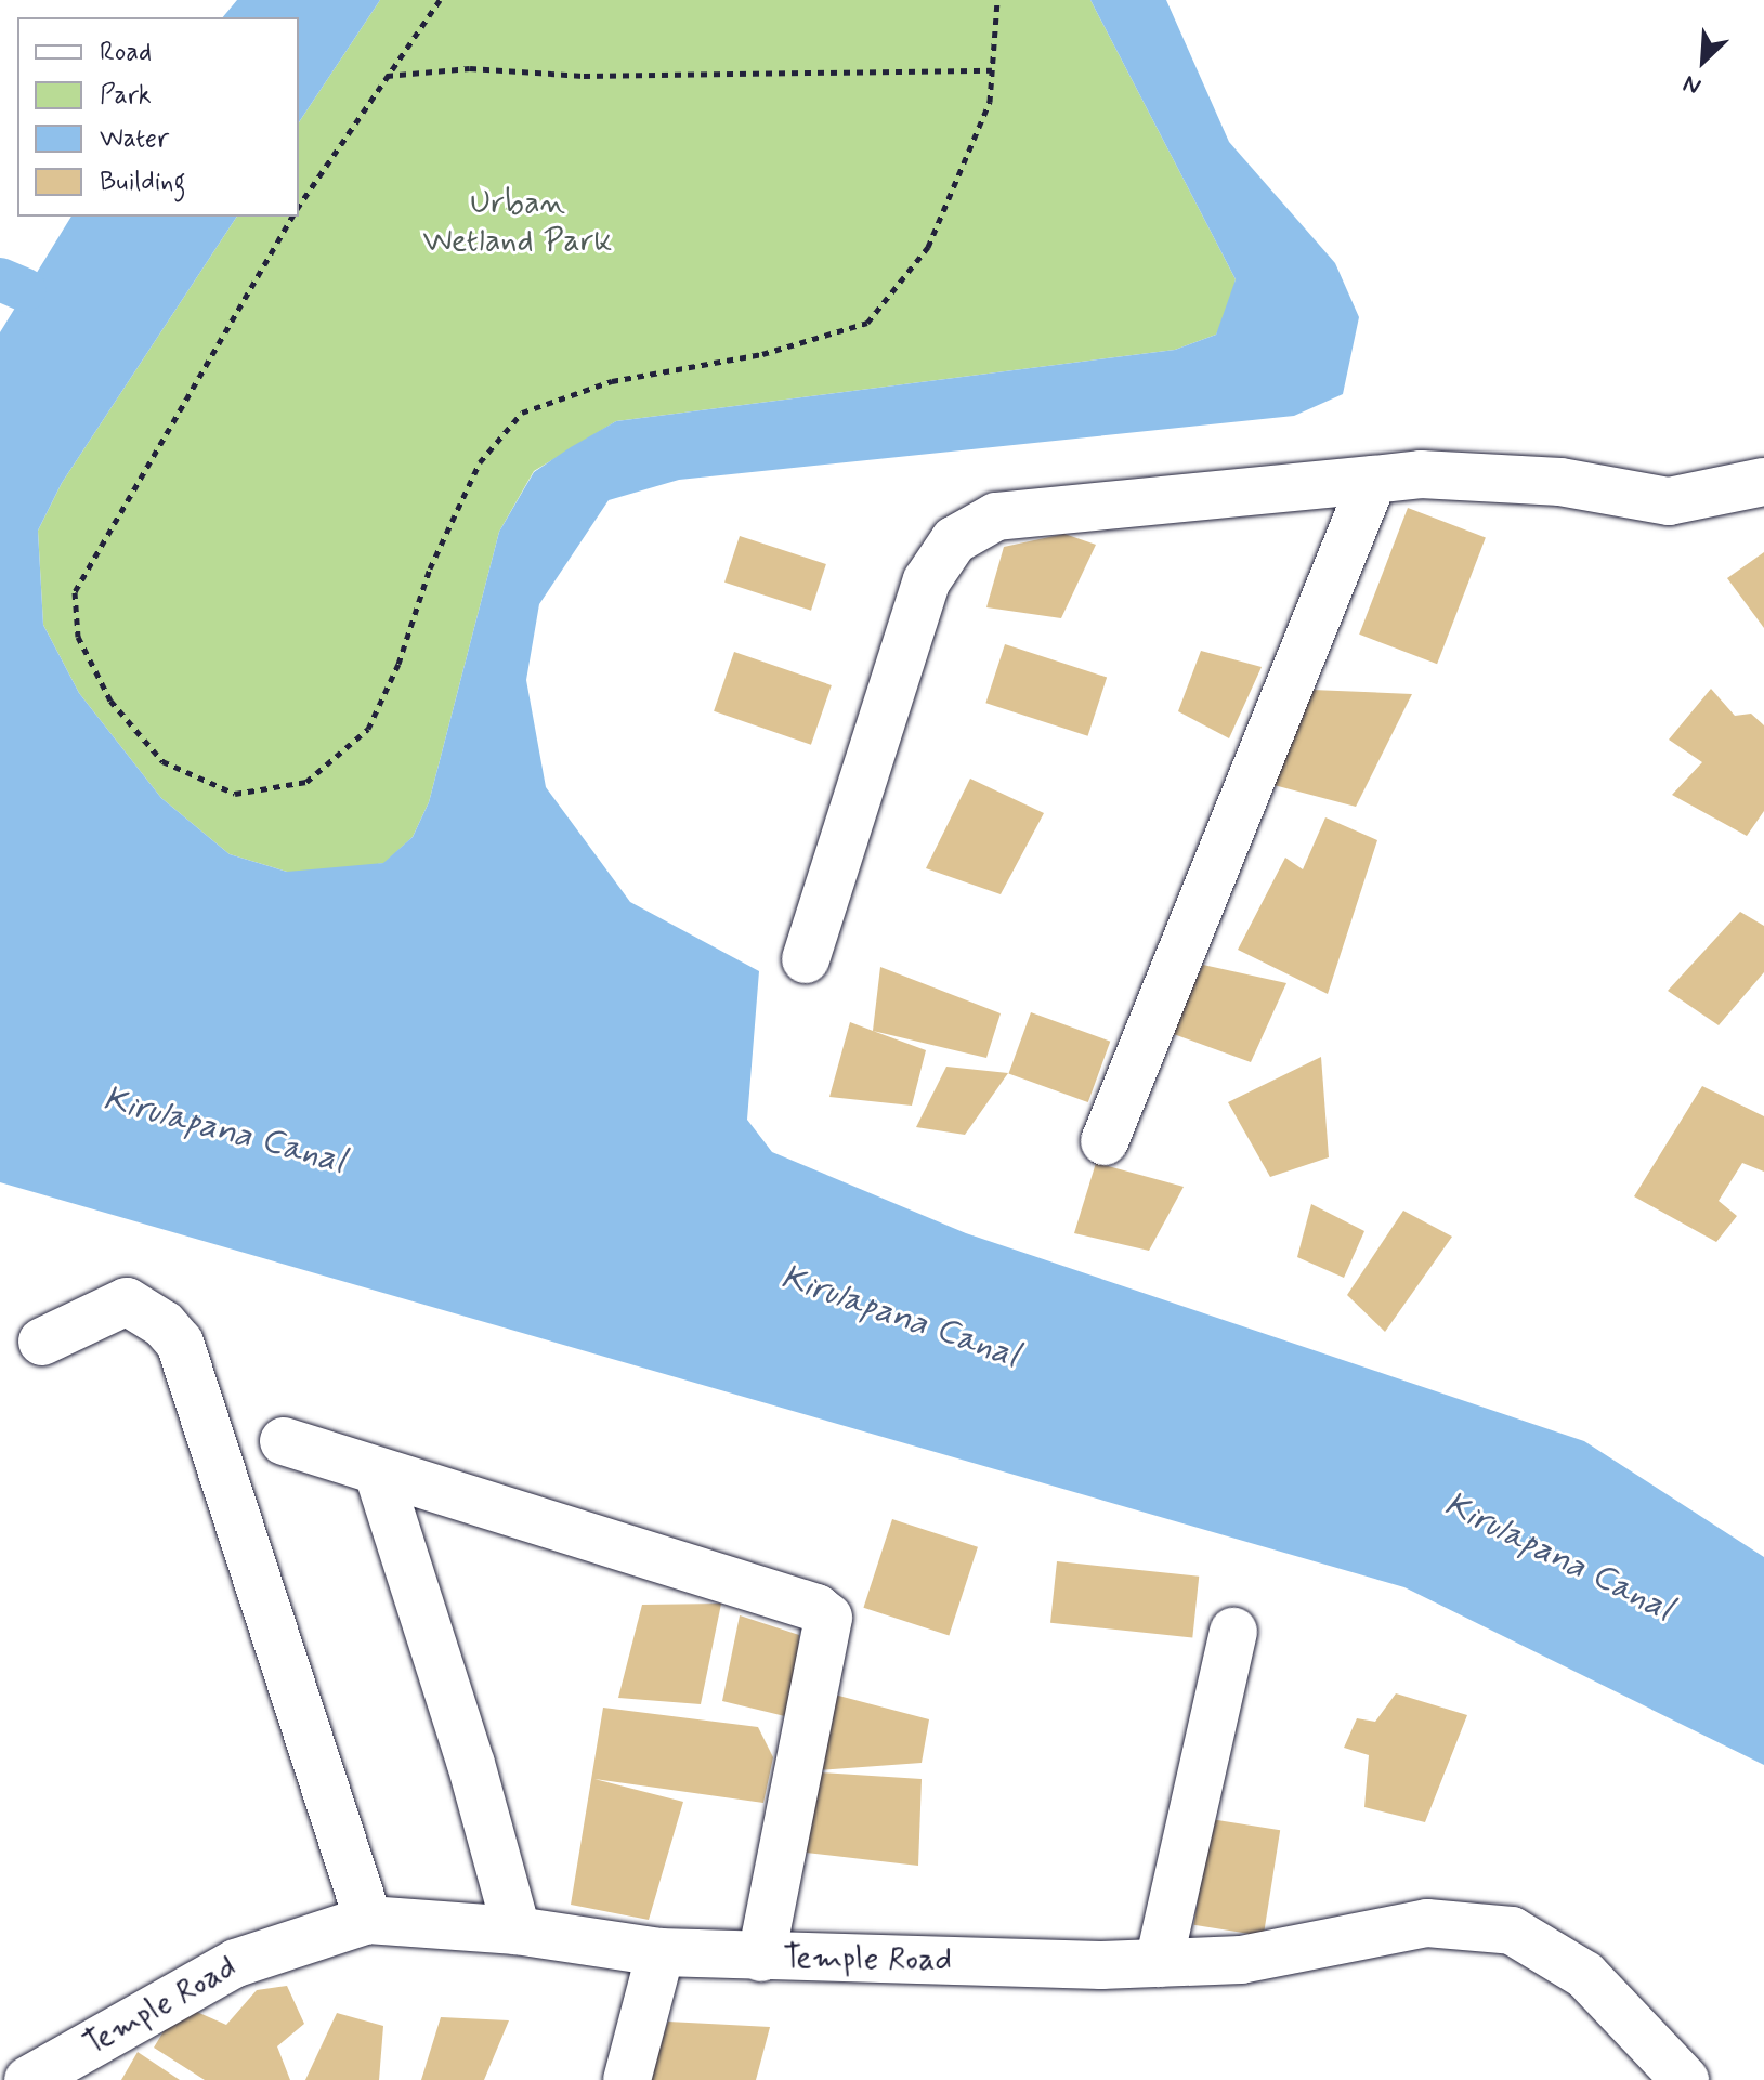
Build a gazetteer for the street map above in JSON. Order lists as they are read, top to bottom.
{
  "streets": {
    "street": ["Temple Road"]
  },
  "water": ["Kirulapana Canal"],
  "parks": ["Urban Wetland Park"],
  "legend": [
    "Road",
    "Park",
    "Water",
    "Building"
  ],
  "north": "bottom left"
}
